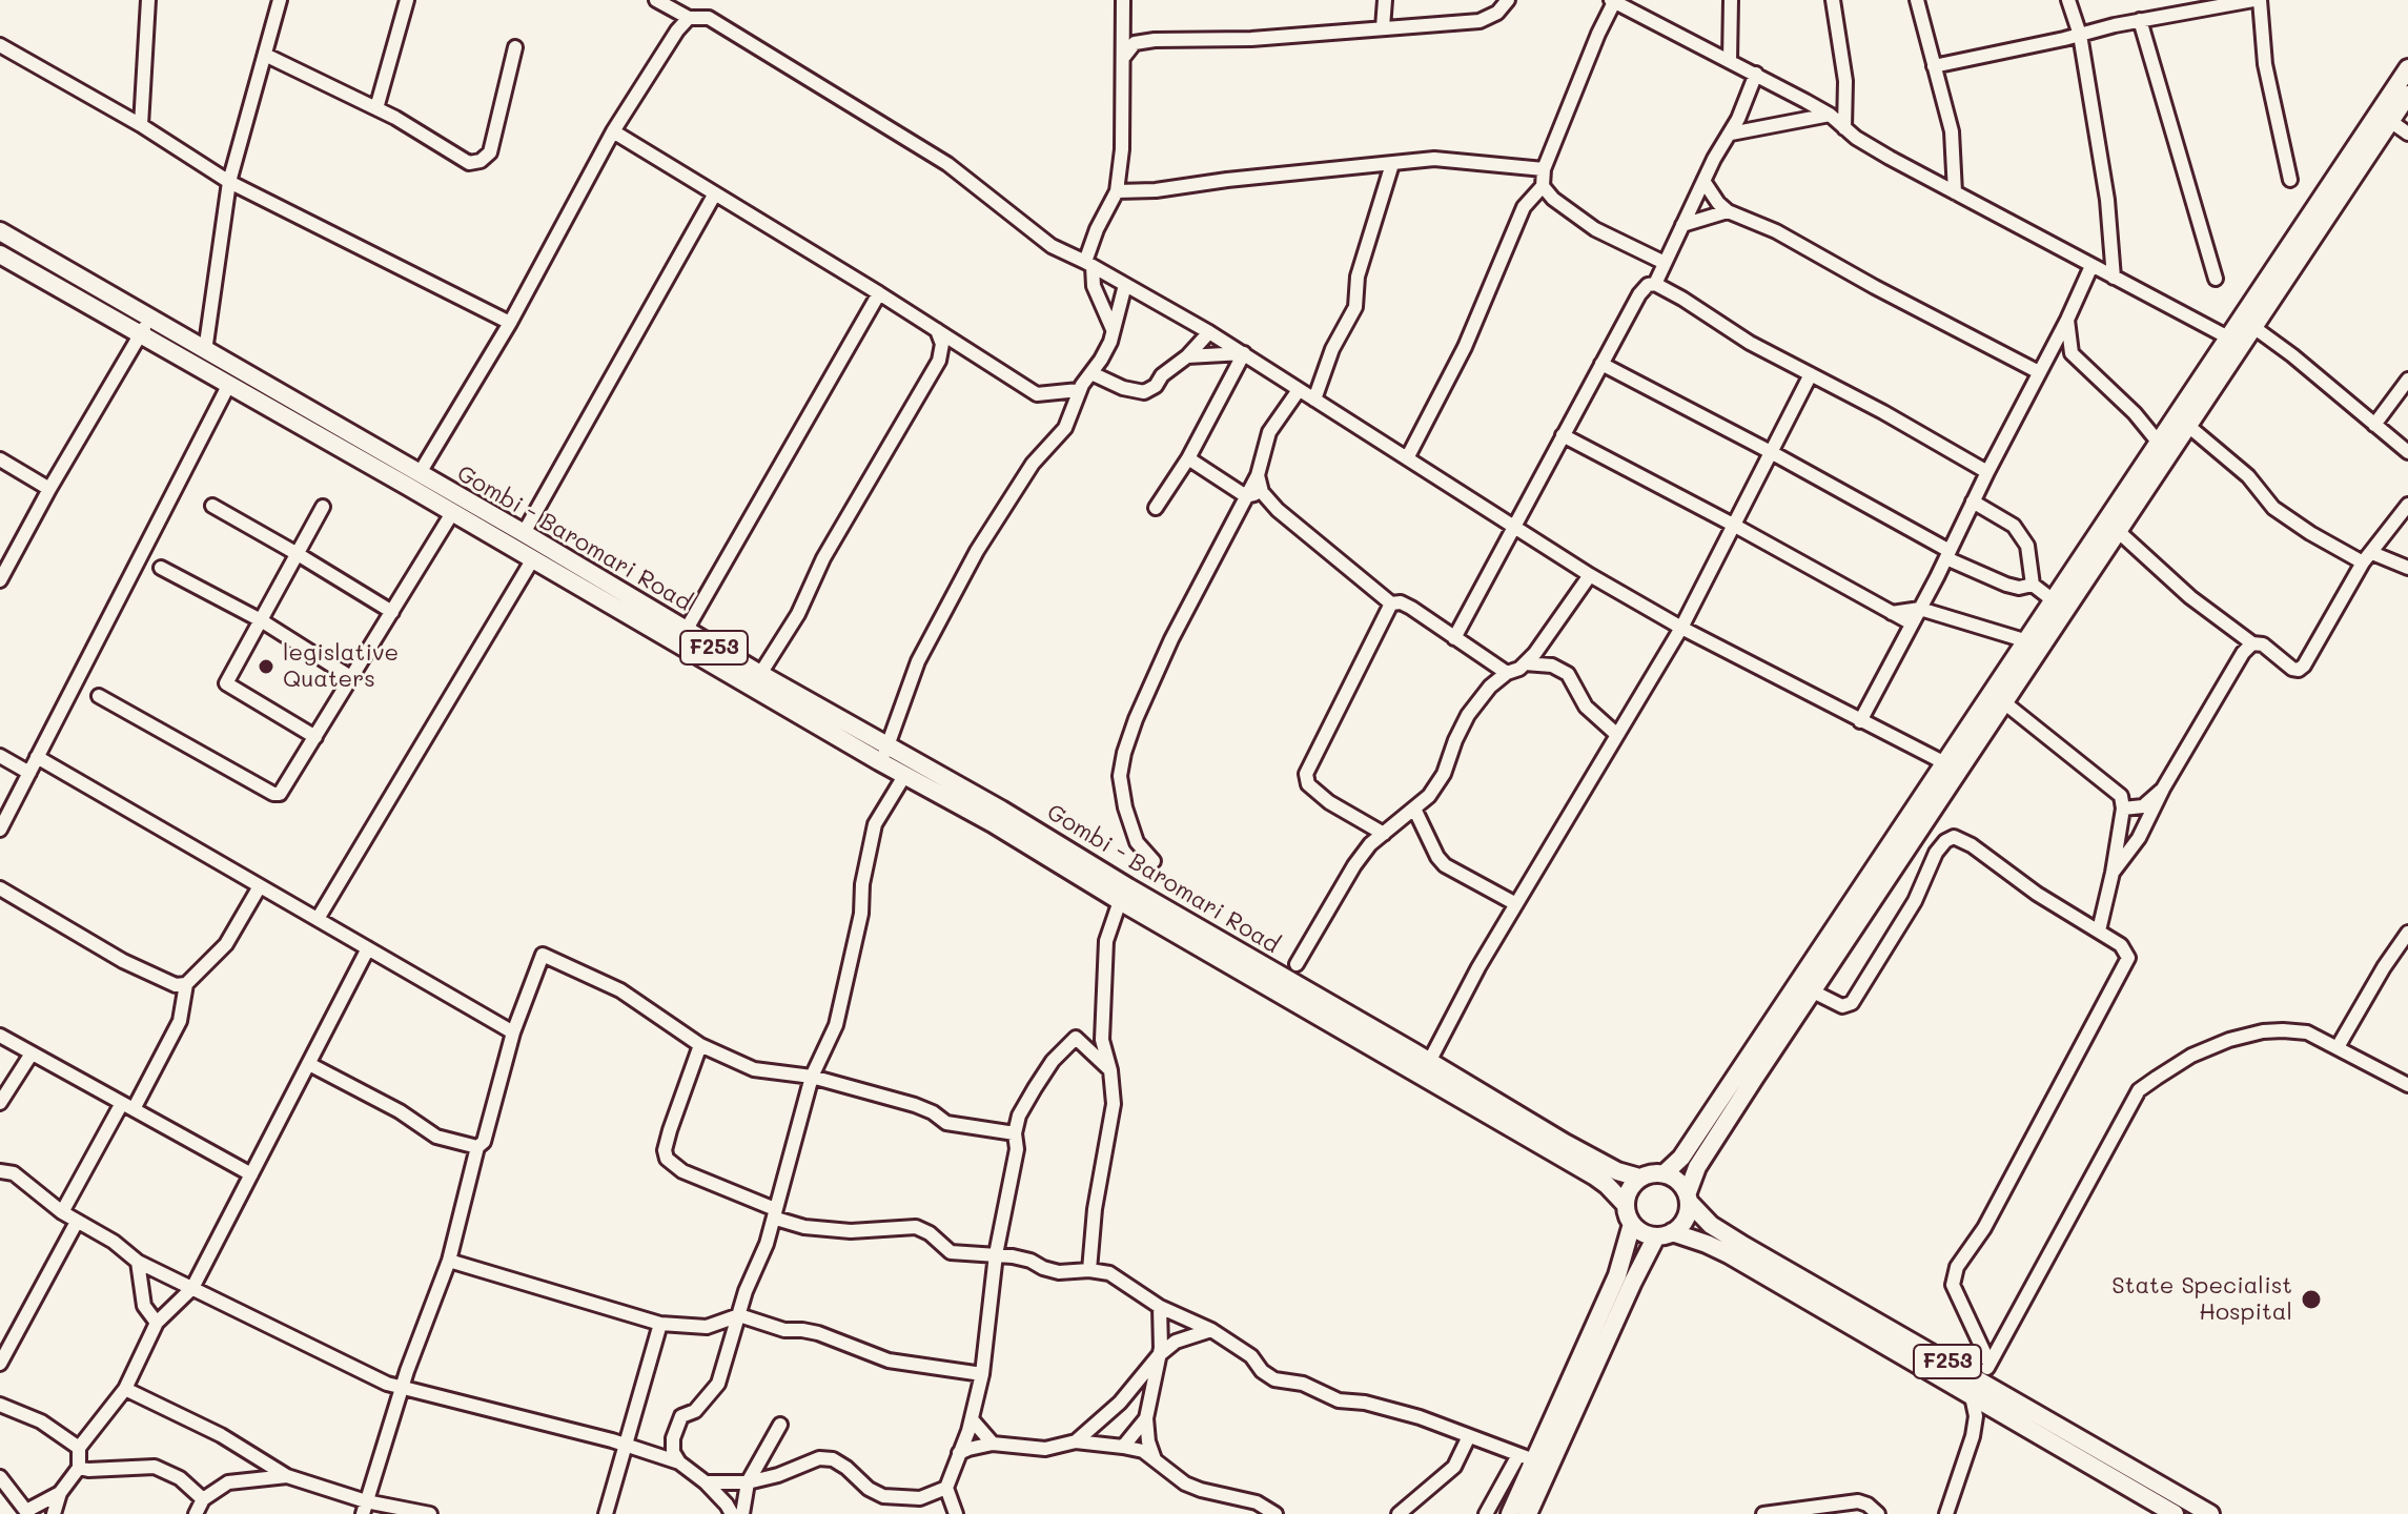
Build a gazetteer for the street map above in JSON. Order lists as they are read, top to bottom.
{
  "streets": {
    "main road": ["Gombi - Baromari Road", "F253"]
  },
  "crossings": [
    ["Gombi - Baromari Road", "F253"]
  ],
  "places": ["legislative Quaters", "State Specialist Hospital"]
}
